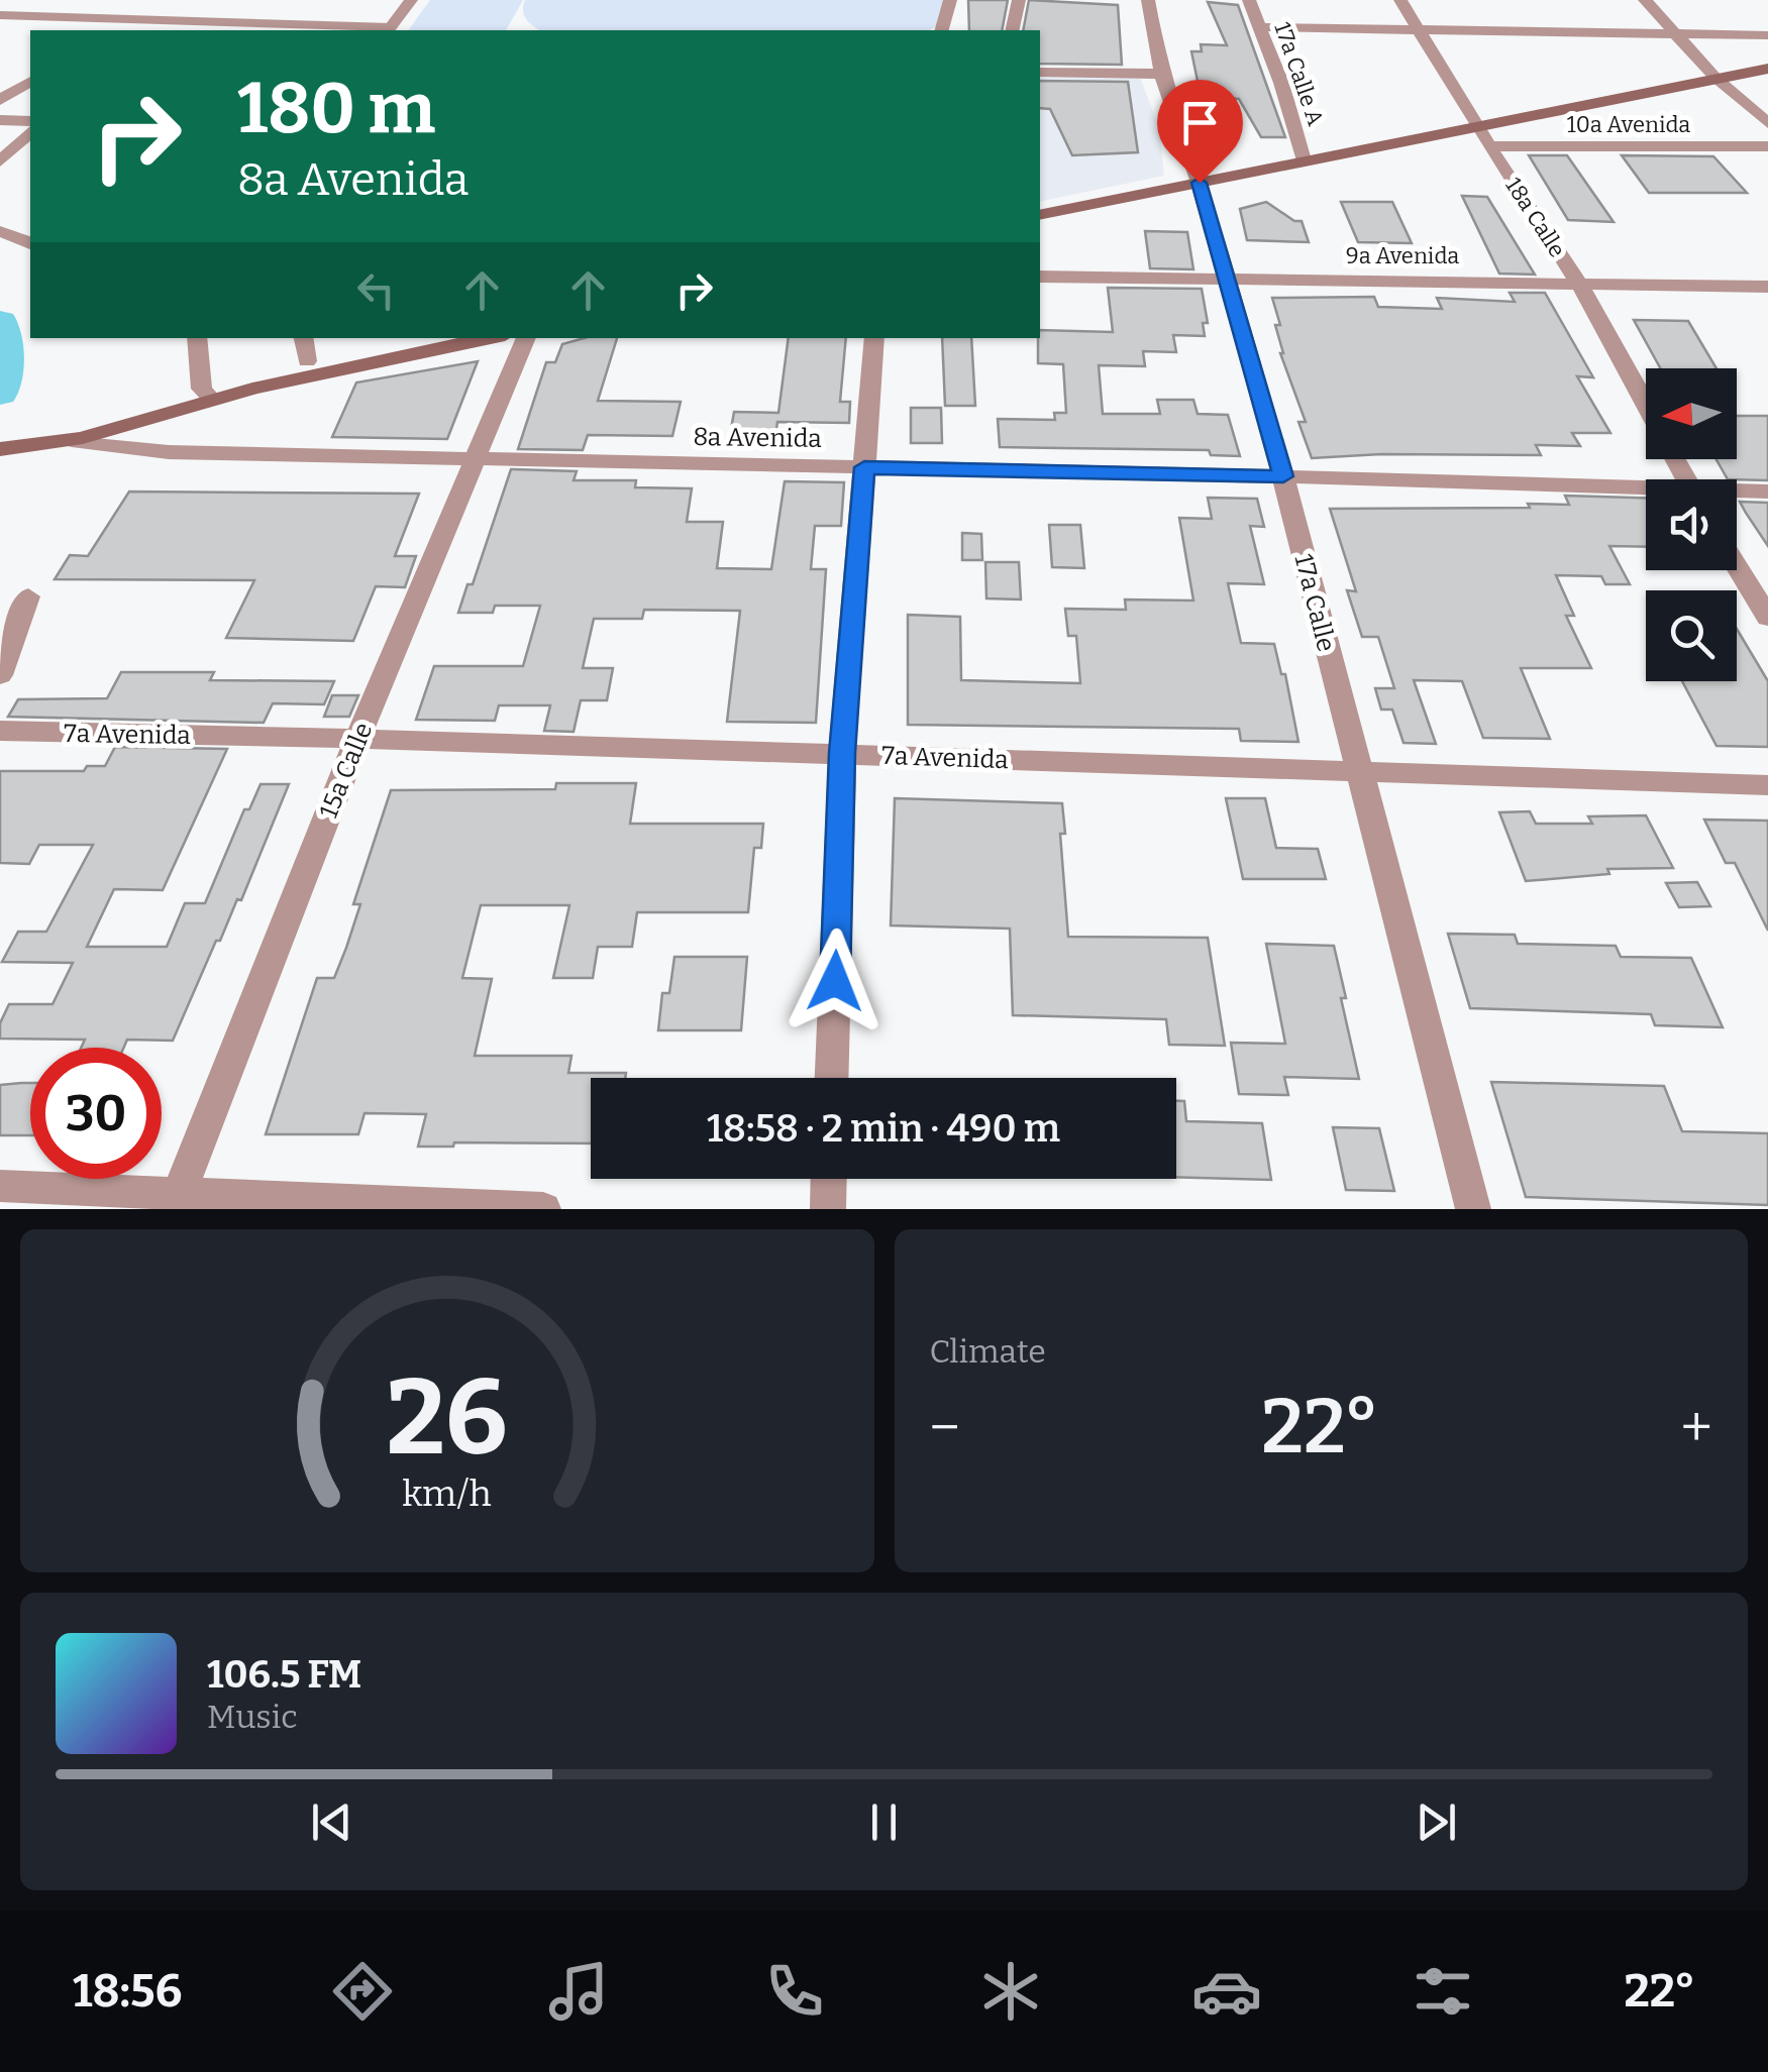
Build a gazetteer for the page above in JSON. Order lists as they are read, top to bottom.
{
  "streets": {
    "main road": ["8a Avenida"],
    "street": [
      "17a Calle A",
      "10a Avenida",
      "18a Calle",
      "9a Avenida",
      "17a Calle",
      "7a Avenida",
      "15a Calle"
    ]
  },
  "crossings": [
    ["10a Avenida", "18a Calle"],
    ["18a Calle", "9a Avenida"],
    ["9a Avenida", "17a Calle"],
    ["8a Avenida", "17a Calle"],
    ["8a Avenida", "15a Calle"],
    ["17a Calle", "7a Avenida"],
    ["7a Avenida", "15a Calle"]
  ],
  "north": "left",
  "page": {
    "turn": ["180 m", "8a Avenida"],
    "limit": "30",
    "trip": "18:58 · 2 min · 490 m",
    "tile": "Climate",
    "heat": ["−", "22°", "+"],
    "song": ["106.5 FM", "Music"],
    "tabs": ["18:56", "22°"],
    "gauge": ["26", "km/h"]
  }
}
